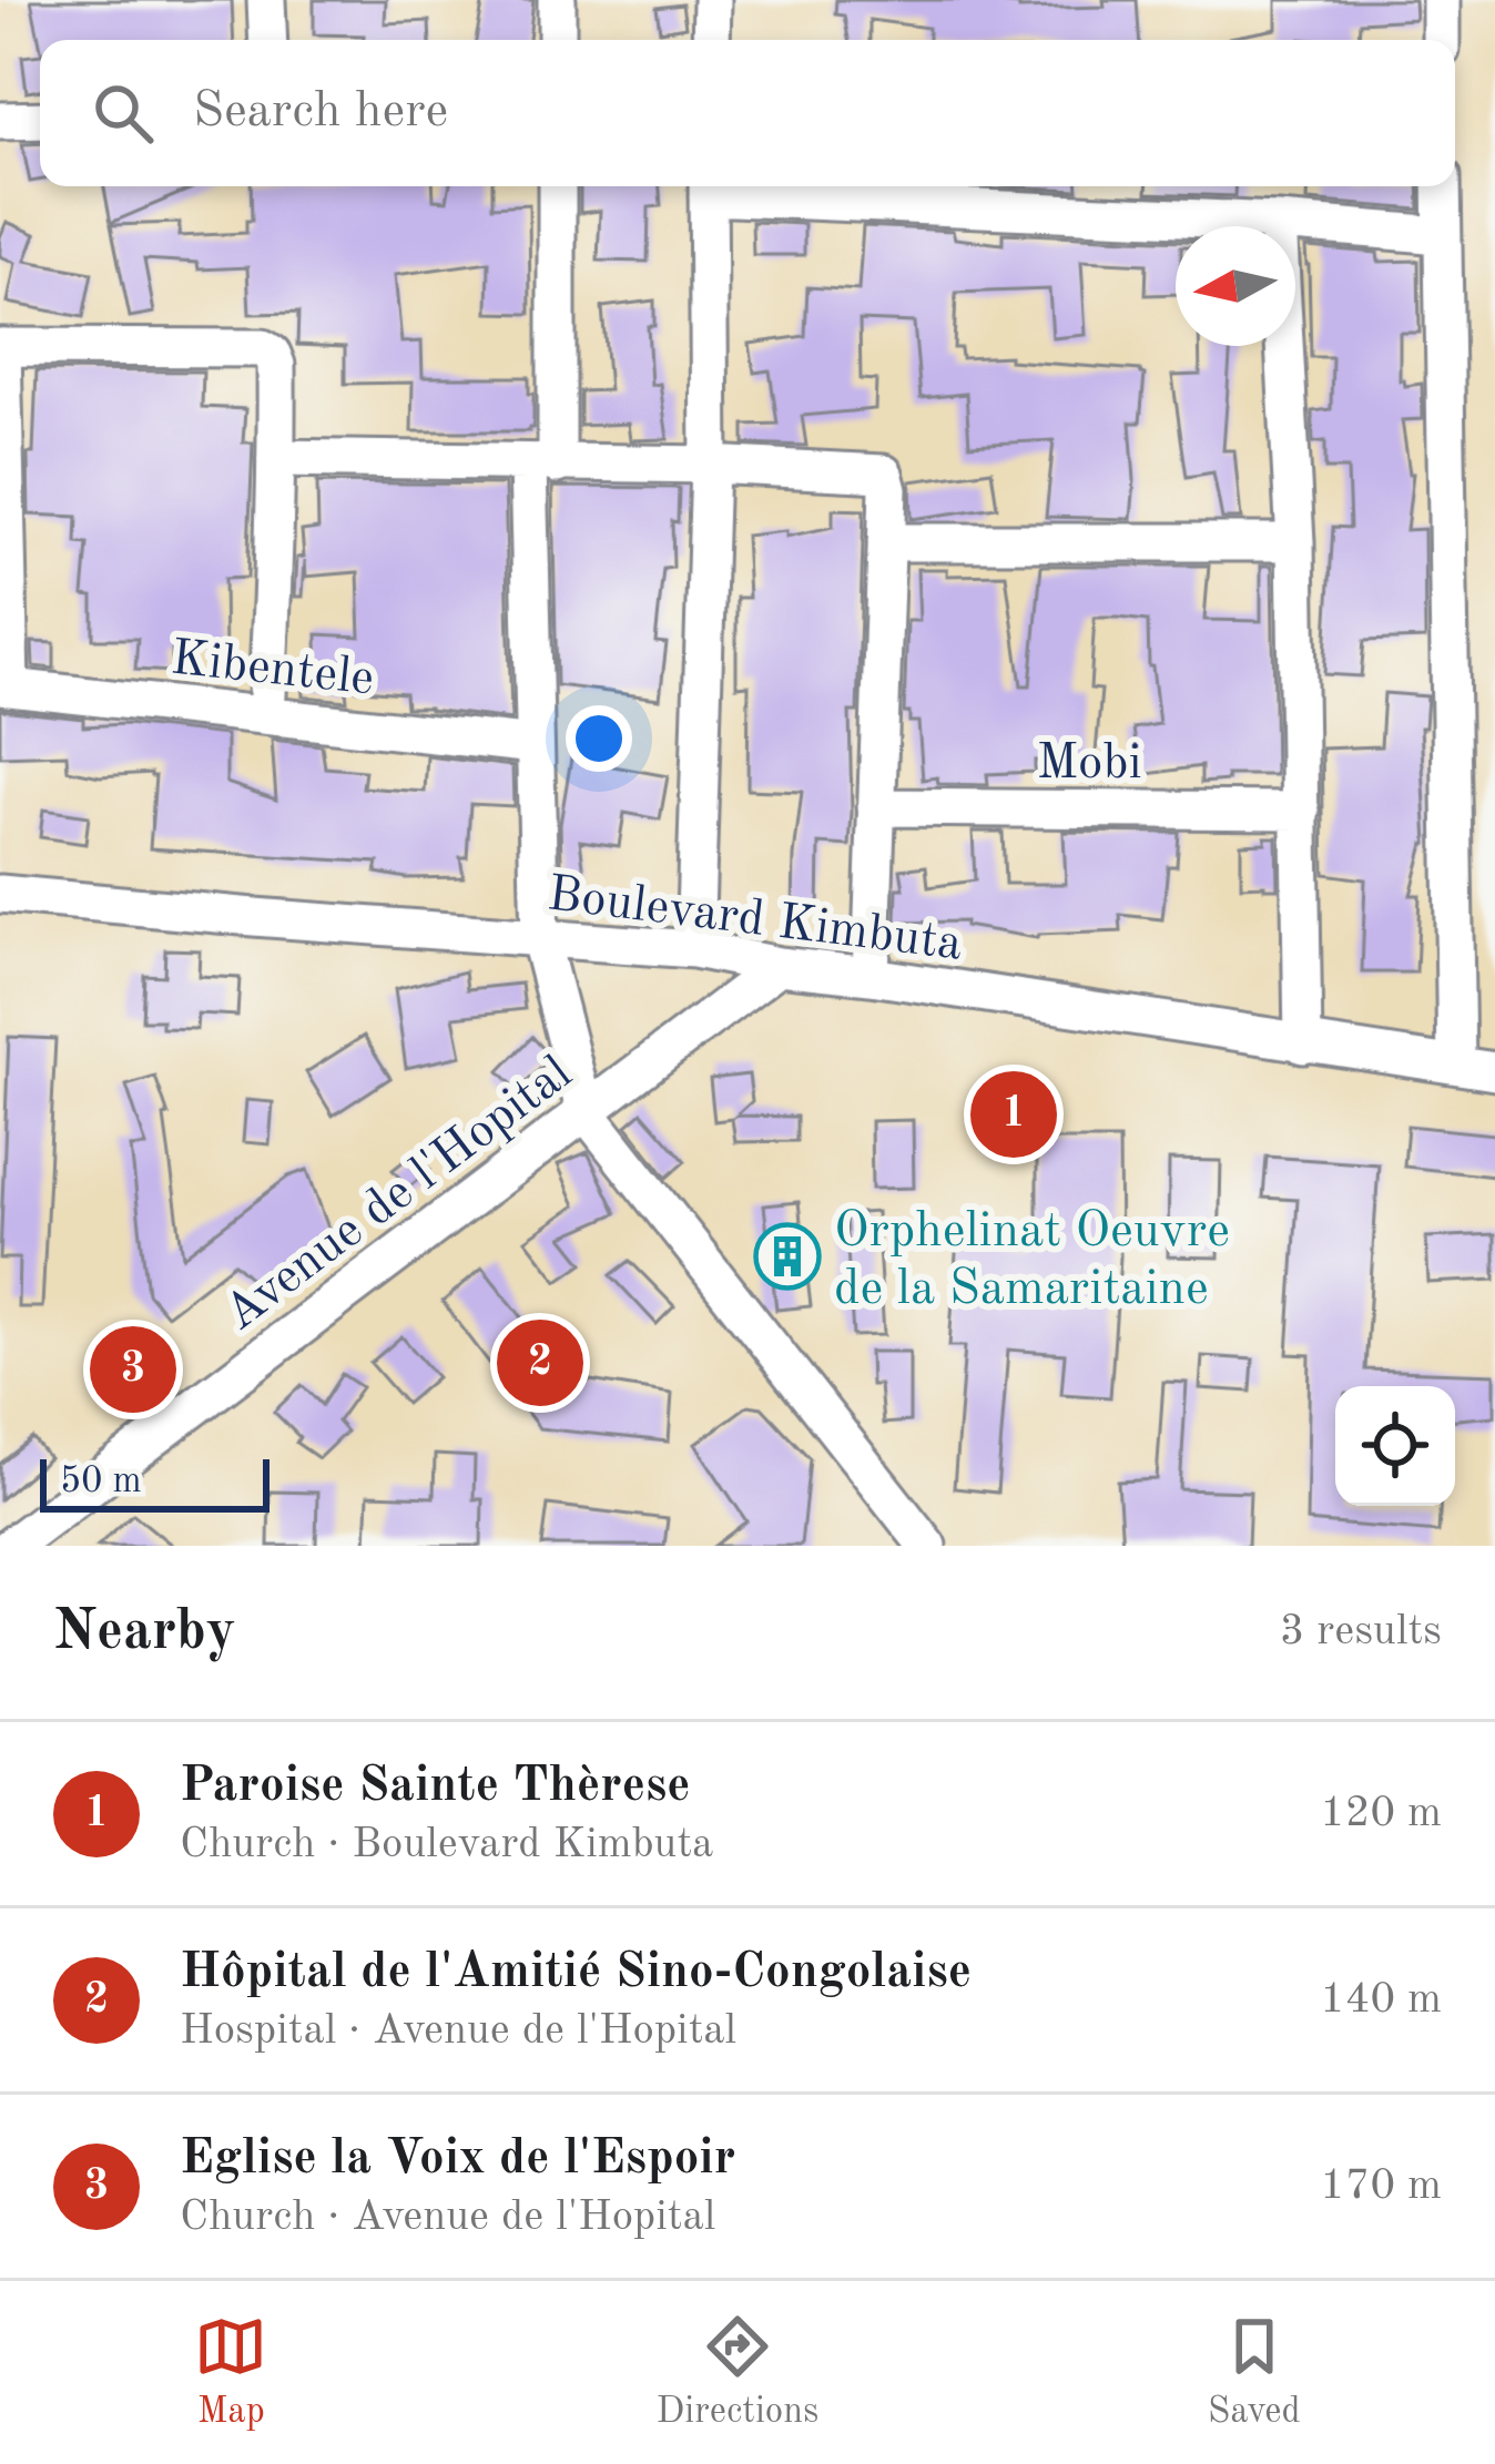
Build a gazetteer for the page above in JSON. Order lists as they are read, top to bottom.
{
  "streets": {
    "street": [
      "Kibentele",
      "Mobi",
      "Boulevard Kimbuta",
      "Avenue de l'Hopital"
    ]
  },
  "crossings": [
    ["Boulevard Kimbuta", "Avenue de l'Hopital"]
  ],
  "places": {
    "building": ["Orphelinat Oeuvre de la Samaritaine"]
  },
  "scale_bar": "50 m",
  "north": "left",
  "page": {
    "search": "Search here",
    "pins": ["1", "2", "3"],
    "scale": "50 m",
    "heading": ["Nearby", "3 results"],
    "list": [
      {
        "mark": "1",
        "name": "Paroise Sainte Thèrese",
        "note": "Church · Boulevard Kimbuta",
        "value": "120 m"
      },
      {
        "mark": "2",
        "name": "Hôpital de l'Amitié Sino-Congolaise",
        "note": "Hospital · Avenue de l'Hopital",
        "value": "140 m"
      },
      {
        "mark": "3",
        "name": "Eglise la Voix de l'Espoir",
        "note": "Church · Avenue de l'Hopital",
        "value": "170 m"
      }
    ],
    "nav": ["Map", "Directions", "Saved"]
  }
}
